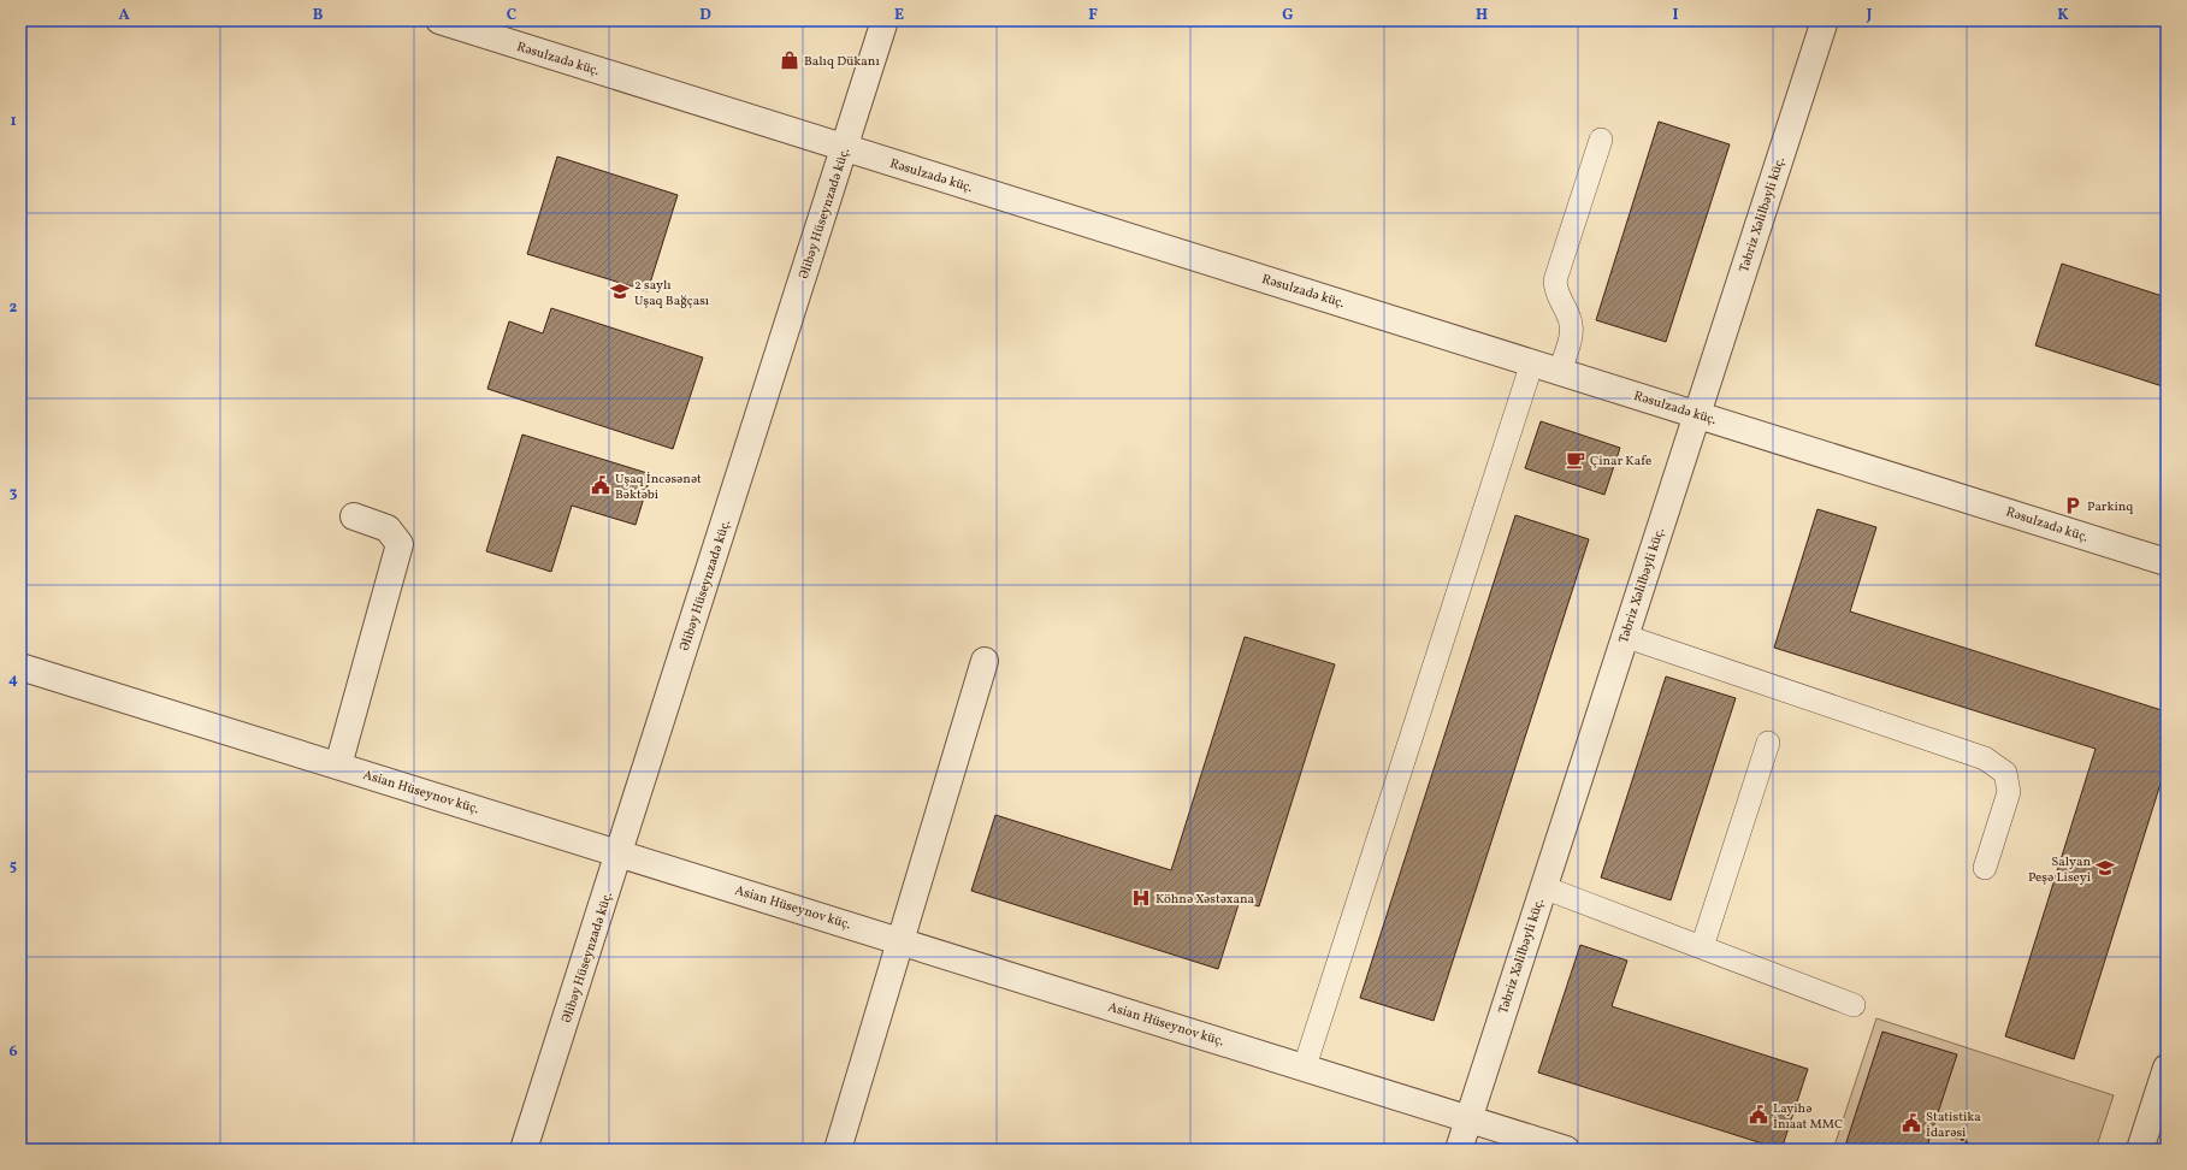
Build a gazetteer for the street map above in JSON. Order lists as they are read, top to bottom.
{
  "streets": {
    "street": [
      "Rəsulzadə küç.",
      "Əlibəy Hüseynzadə küç.",
      "Təbriz Xəlilbəyli küç.",
      "Asian Hüseynov küç."
    ]
  },
  "crossings": [
    ["Rəsulzadə küç.", "Əlibəy Hüseynzadə küç."],
    ["Rəsulzadə küç.", "Təbriz Xəlilbəyli küç."],
    ["Əlibəy Hüseynzadə küç.", "Asian Hüseynov küç."],
    ["Təbriz Xəlilbəyli küç.", "Asian Hüseynov küç."]
  ],
  "places": {
    "shop": ["Balıq Dükanı"],
    "school or university": ["2 saylı Uşaq Bağçası", "Salyan Peşə Liseyi"],
    "cafe": ["Çinar Kafe"],
    "public building": ["Uşaq İncəsənət Bəktəbi", "Layihə İnıaat MMC", "Statistika İdarəsi"],
    "parking": ["Parkinq"],
    "hospital": ["Köhnə Xəstəxana"]
  },
  "grid": {
    "columns": [
      "A",
      "B",
      "C",
      "D",
      "E",
      "F",
      "G",
      "H",
      "I",
      "J",
      "K"
    ],
    "rows": [
      "1",
      "2",
      "3",
      "4",
      "5",
      "6"
    ]
  }
}
